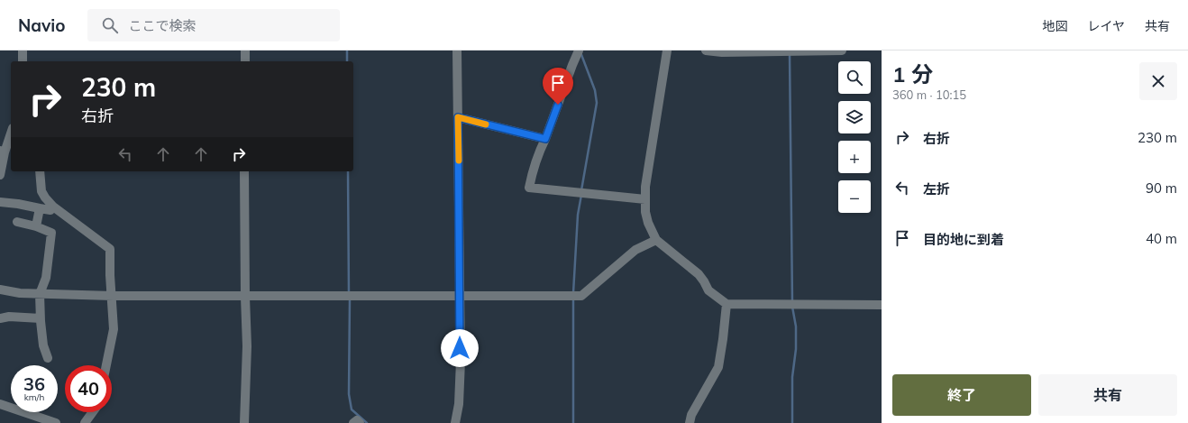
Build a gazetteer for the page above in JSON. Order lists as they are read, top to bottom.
{
  "page": {
    "header": "Navio",
    "search": "ここで検索",
    "nav": ["地図", "レイヤ", "共有"],
    "heading": ["1 分", "360 m · 10:15"],
    "map_buttons": ["+", "−"],
    "turn": ["230 m", "右折"],
    "list": [
      {
        "name": "右折",
        "value": "230 m"
      },
      {
        "name": "左折",
        "value": "90 m"
      },
      {
        "name": "目的地に到着",
        "value": "40 m"
      }
    ],
    "speed": "36 km/h",
    "limit": "40",
    "buttons": ["終了", "共有"]
  }
}
